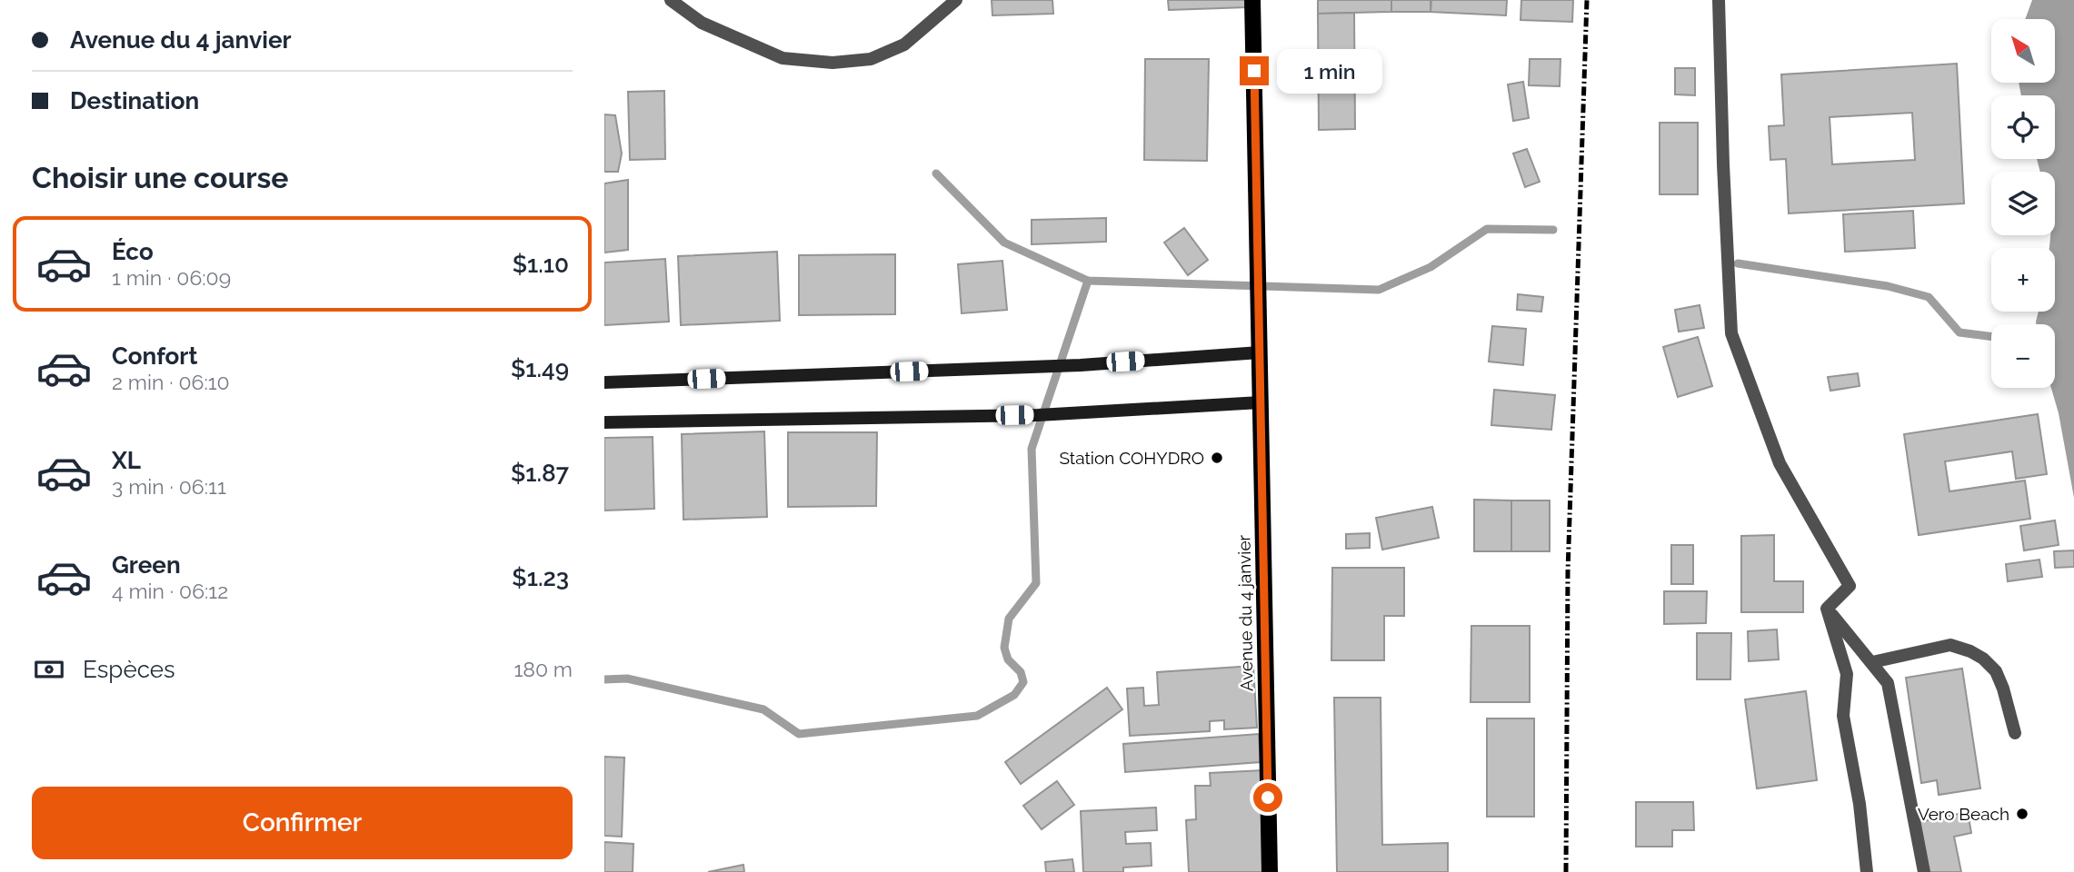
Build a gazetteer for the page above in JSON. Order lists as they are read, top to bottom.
{
  "streets": {
    "main road": ["Avenue du 4 janvier"]
  },
  "places": ["Station COHYDRO", "Vero Beach"],
  "north": "top left",
  "page": {
    "banner": ["Avenue du 4 janvier", "Destination"],
    "map_buttons": ["+", "−"],
    "bubble": "1 min",
    "heading": "Choisir une course",
    "list": [
      {
        "name": "Éco",
        "note": "1 min · 06:09",
        "value": "$1.10"
      },
      {
        "name": "Confort",
        "note": "2 min · 06:10",
        "value": "$1.49"
      },
      {
        "name": "XL",
        "note": "3 min · 06:11",
        "value": "$1.87"
      },
      {
        "name": "Green",
        "note": "4 min · 06:12",
        "value": "$1.23"
      }
    ],
    "pay": ["Espèces", "180 m"],
    "buttons": "Confirmer"
  }
}
